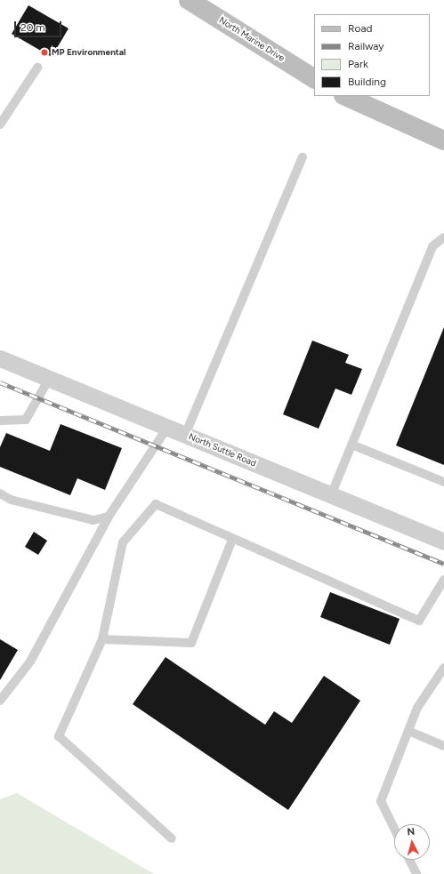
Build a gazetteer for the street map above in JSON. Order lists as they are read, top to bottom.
{
  "streets": {
    "main road": ["North Marine Drive"],
    "street": ["North Suttle Road"]
  },
  "places": ["MP Environmental"],
  "legend": [
    "Road",
    "Railway",
    "Park",
    "Building"
  ],
  "scale_bar": "20 m",
  "north": "top"
}
